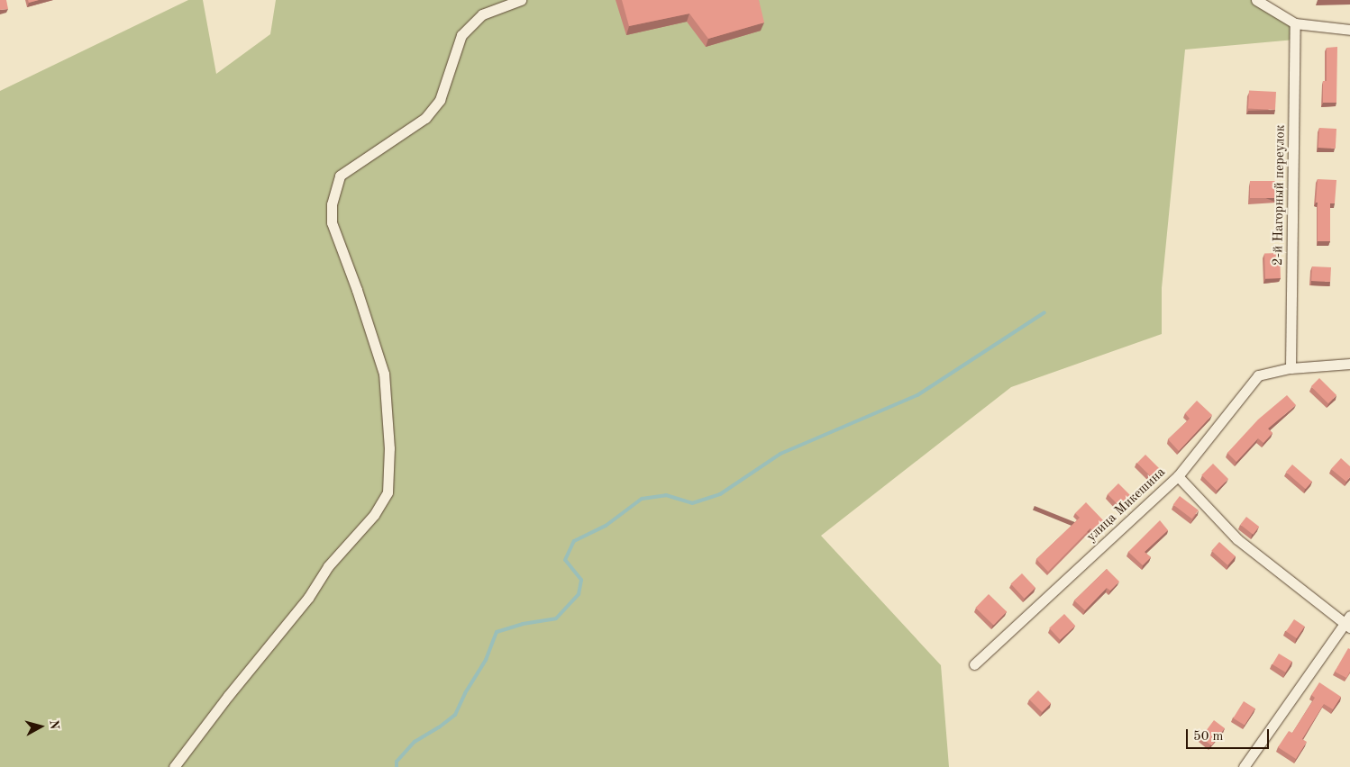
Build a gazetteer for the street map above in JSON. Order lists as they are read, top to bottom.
{
  "streets": {
    "street": ["2-й Нагорный переулок", "улица Микешина"]
  },
  "crossings": [
    ["2-й Нагорный переулок", "улица Микешина"]
  ],
  "scale_bar": "50 m",
  "north": "right"
}
